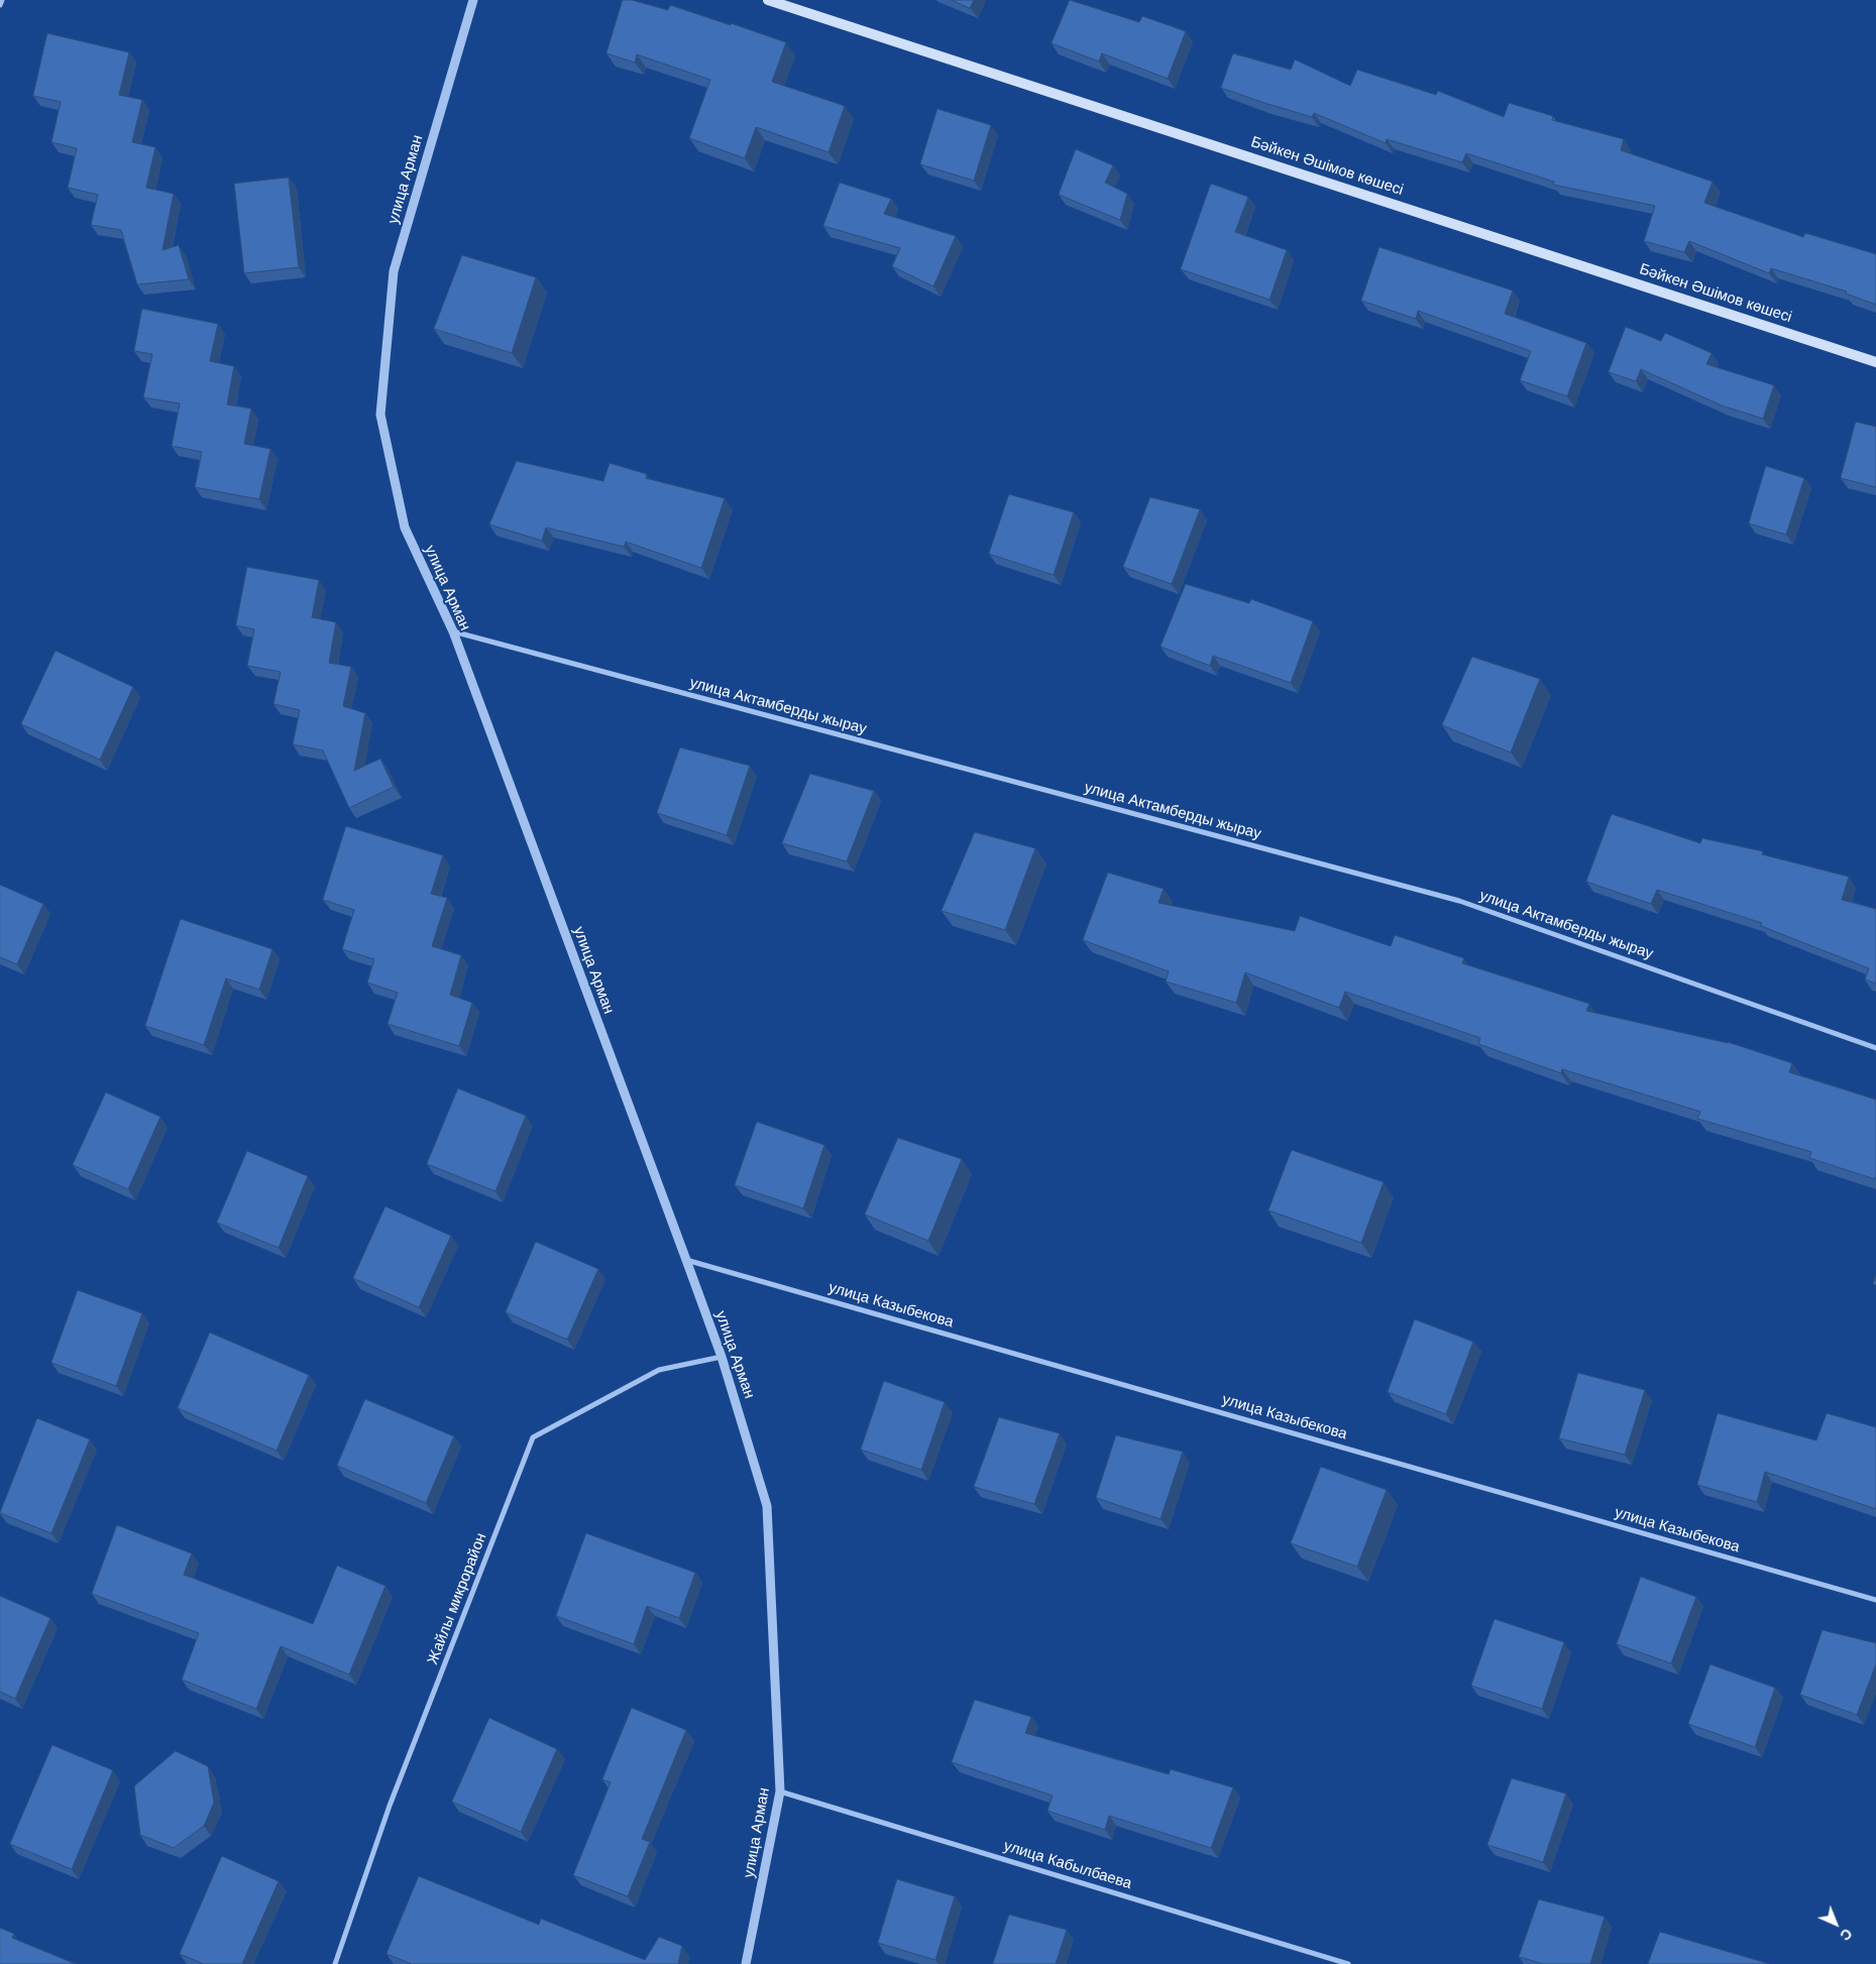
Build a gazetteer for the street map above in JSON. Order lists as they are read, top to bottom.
{
  "streets": {
    "main road": ["Бәйкен Әшімов көшесі"],
    "street": [
      "улица Арман",
      "улица Актамберды жырау",
      "улица Казыбекова",
      "Жайлы микрорайон",
      "улица Кабылбаева"
    ]
  },
  "crossings": [
    ["улица Арман", "улица Актамберды жырау"],
    ["улица Арман", "улица Казыбекова"],
    ["улица Арман", "Жайлы микрорайон"],
    ["улица Арман", "улица Кабылбаева"]
  ],
  "north": "bottom right"
}
